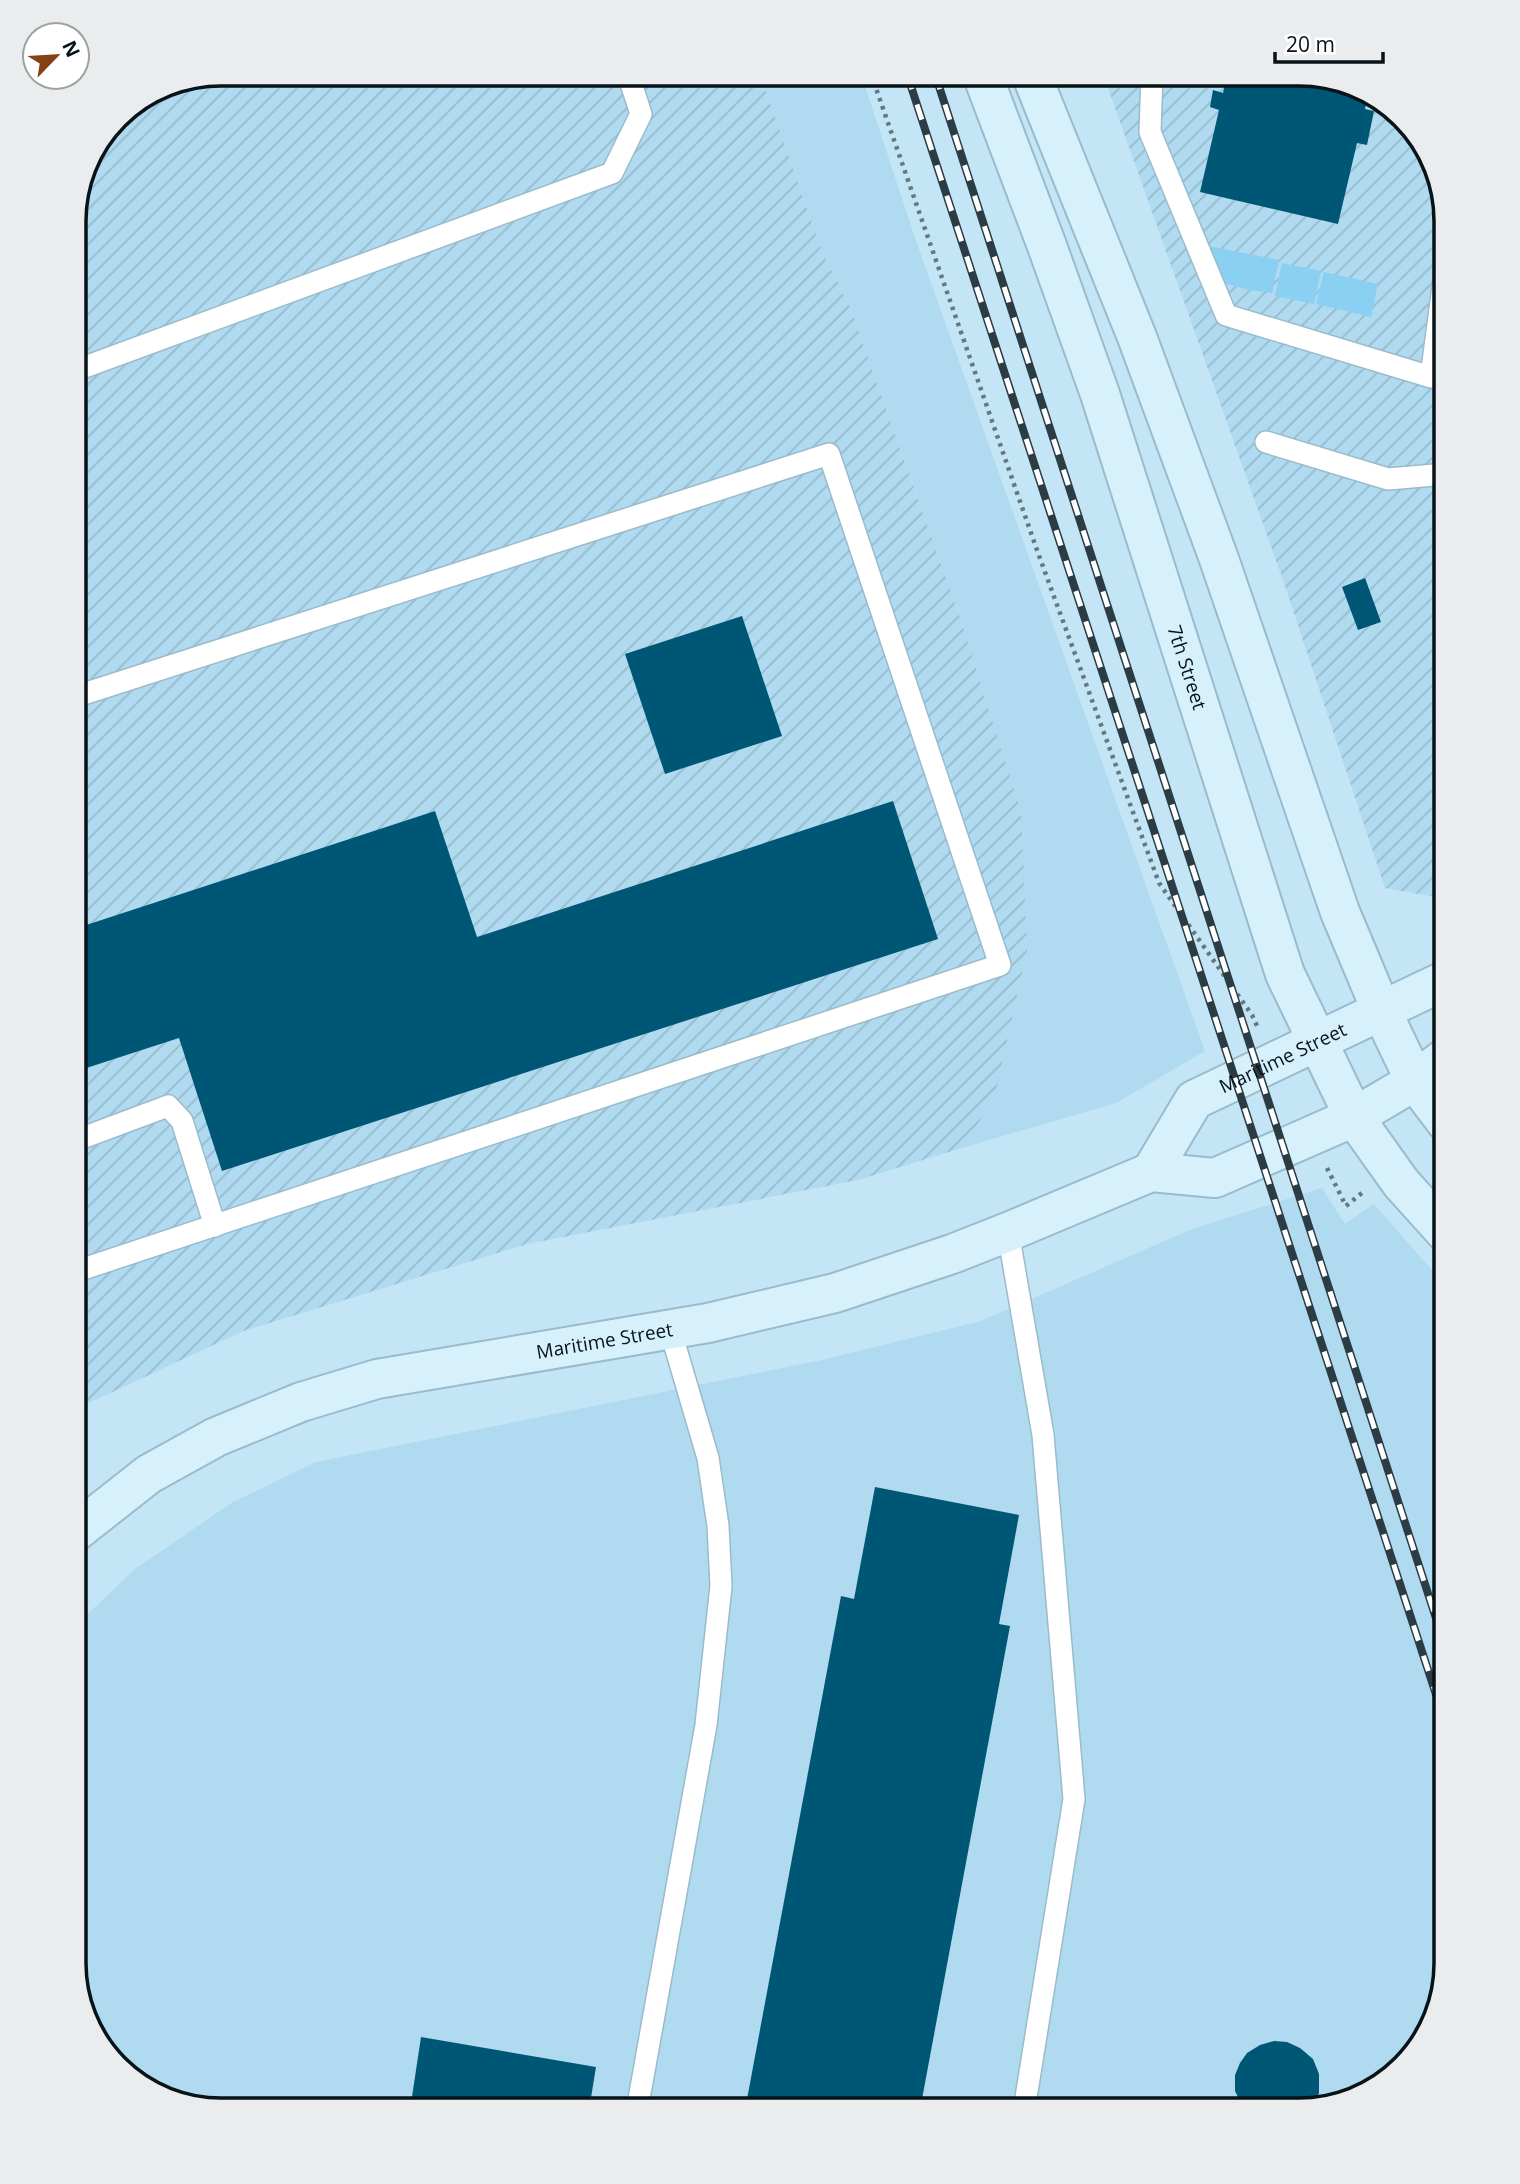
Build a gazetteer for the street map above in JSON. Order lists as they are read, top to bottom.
{
  "streets": {
    "main road": ["7th Street", "Maritime Street"]
  },
  "crossings": [
    ["7th Street", "Maritime Street"]
  ],
  "scale_bar": "20 m",
  "north": "top right"
}
